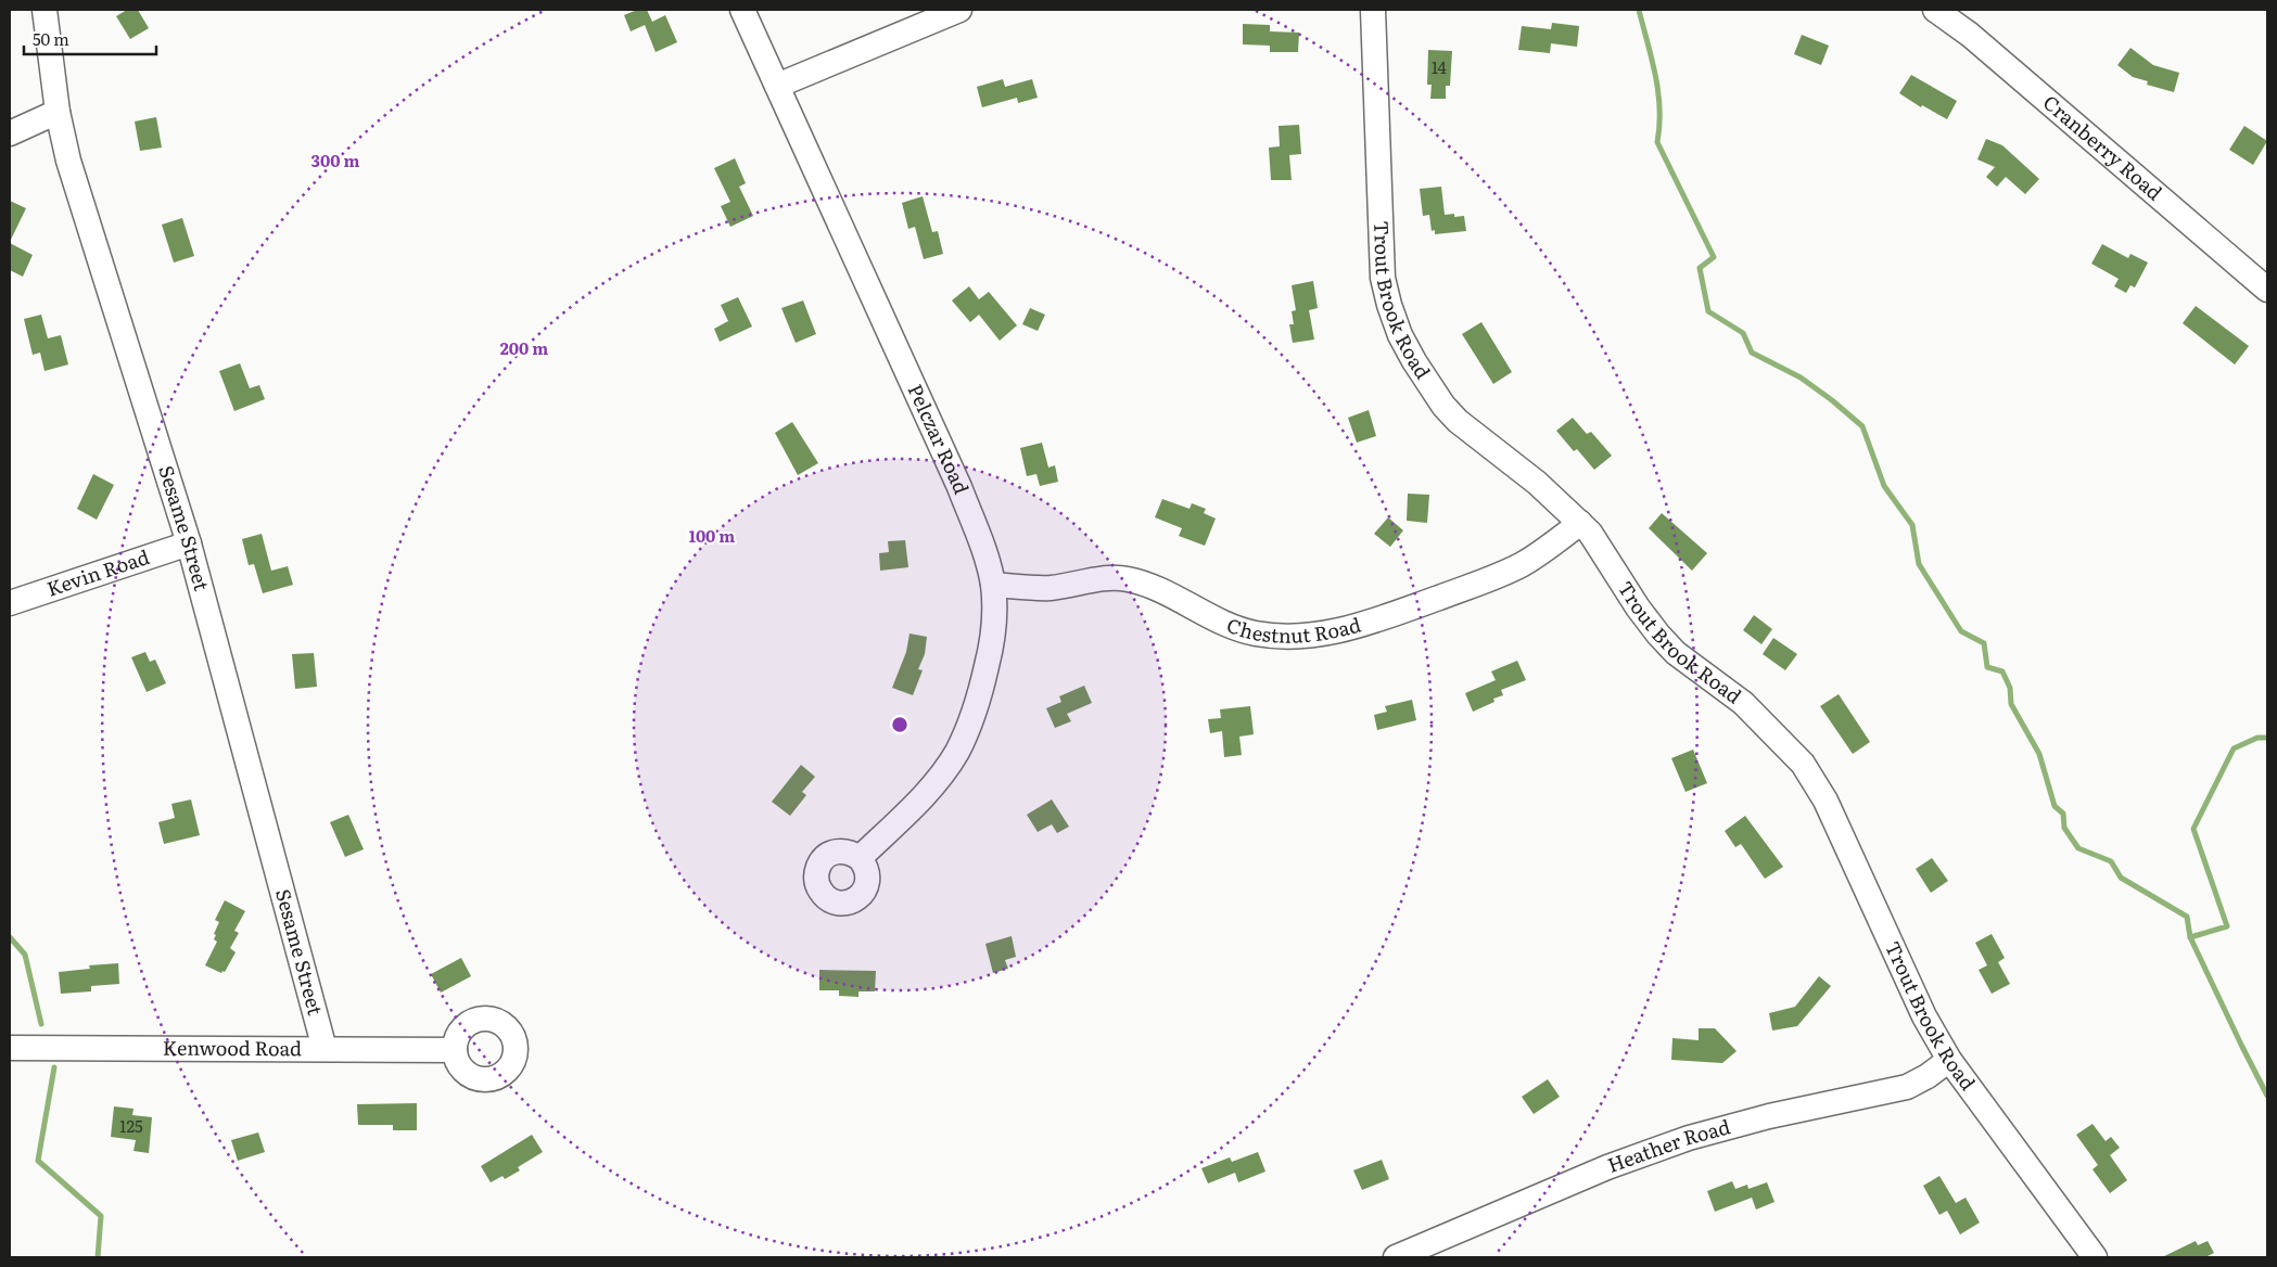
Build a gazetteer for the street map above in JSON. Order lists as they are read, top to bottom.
{
  "streets": {
    "street": [
      "Cranberry Road",
      "Trout Brook Road",
      "Pelczar Road",
      "Sesame Street",
      "Kevin Road",
      "Chestnut Road",
      "Kenwood Road",
      "Heather Road"
    ]
  },
  "crossings": [
    ["Trout Brook Road", "Chestnut Road"],
    ["Trout Brook Road", "Heather Road"],
    ["Pelczar Road", "Chestnut Road"],
    ["Sesame Street", "Kevin Road"],
    ["Sesame Street", "Kenwood Road"]
  ],
  "house_numbers": ["14", "125"],
  "scale_bar": "50 m",
  "rings": ["300 m", "200 m", "100 m"]
}
